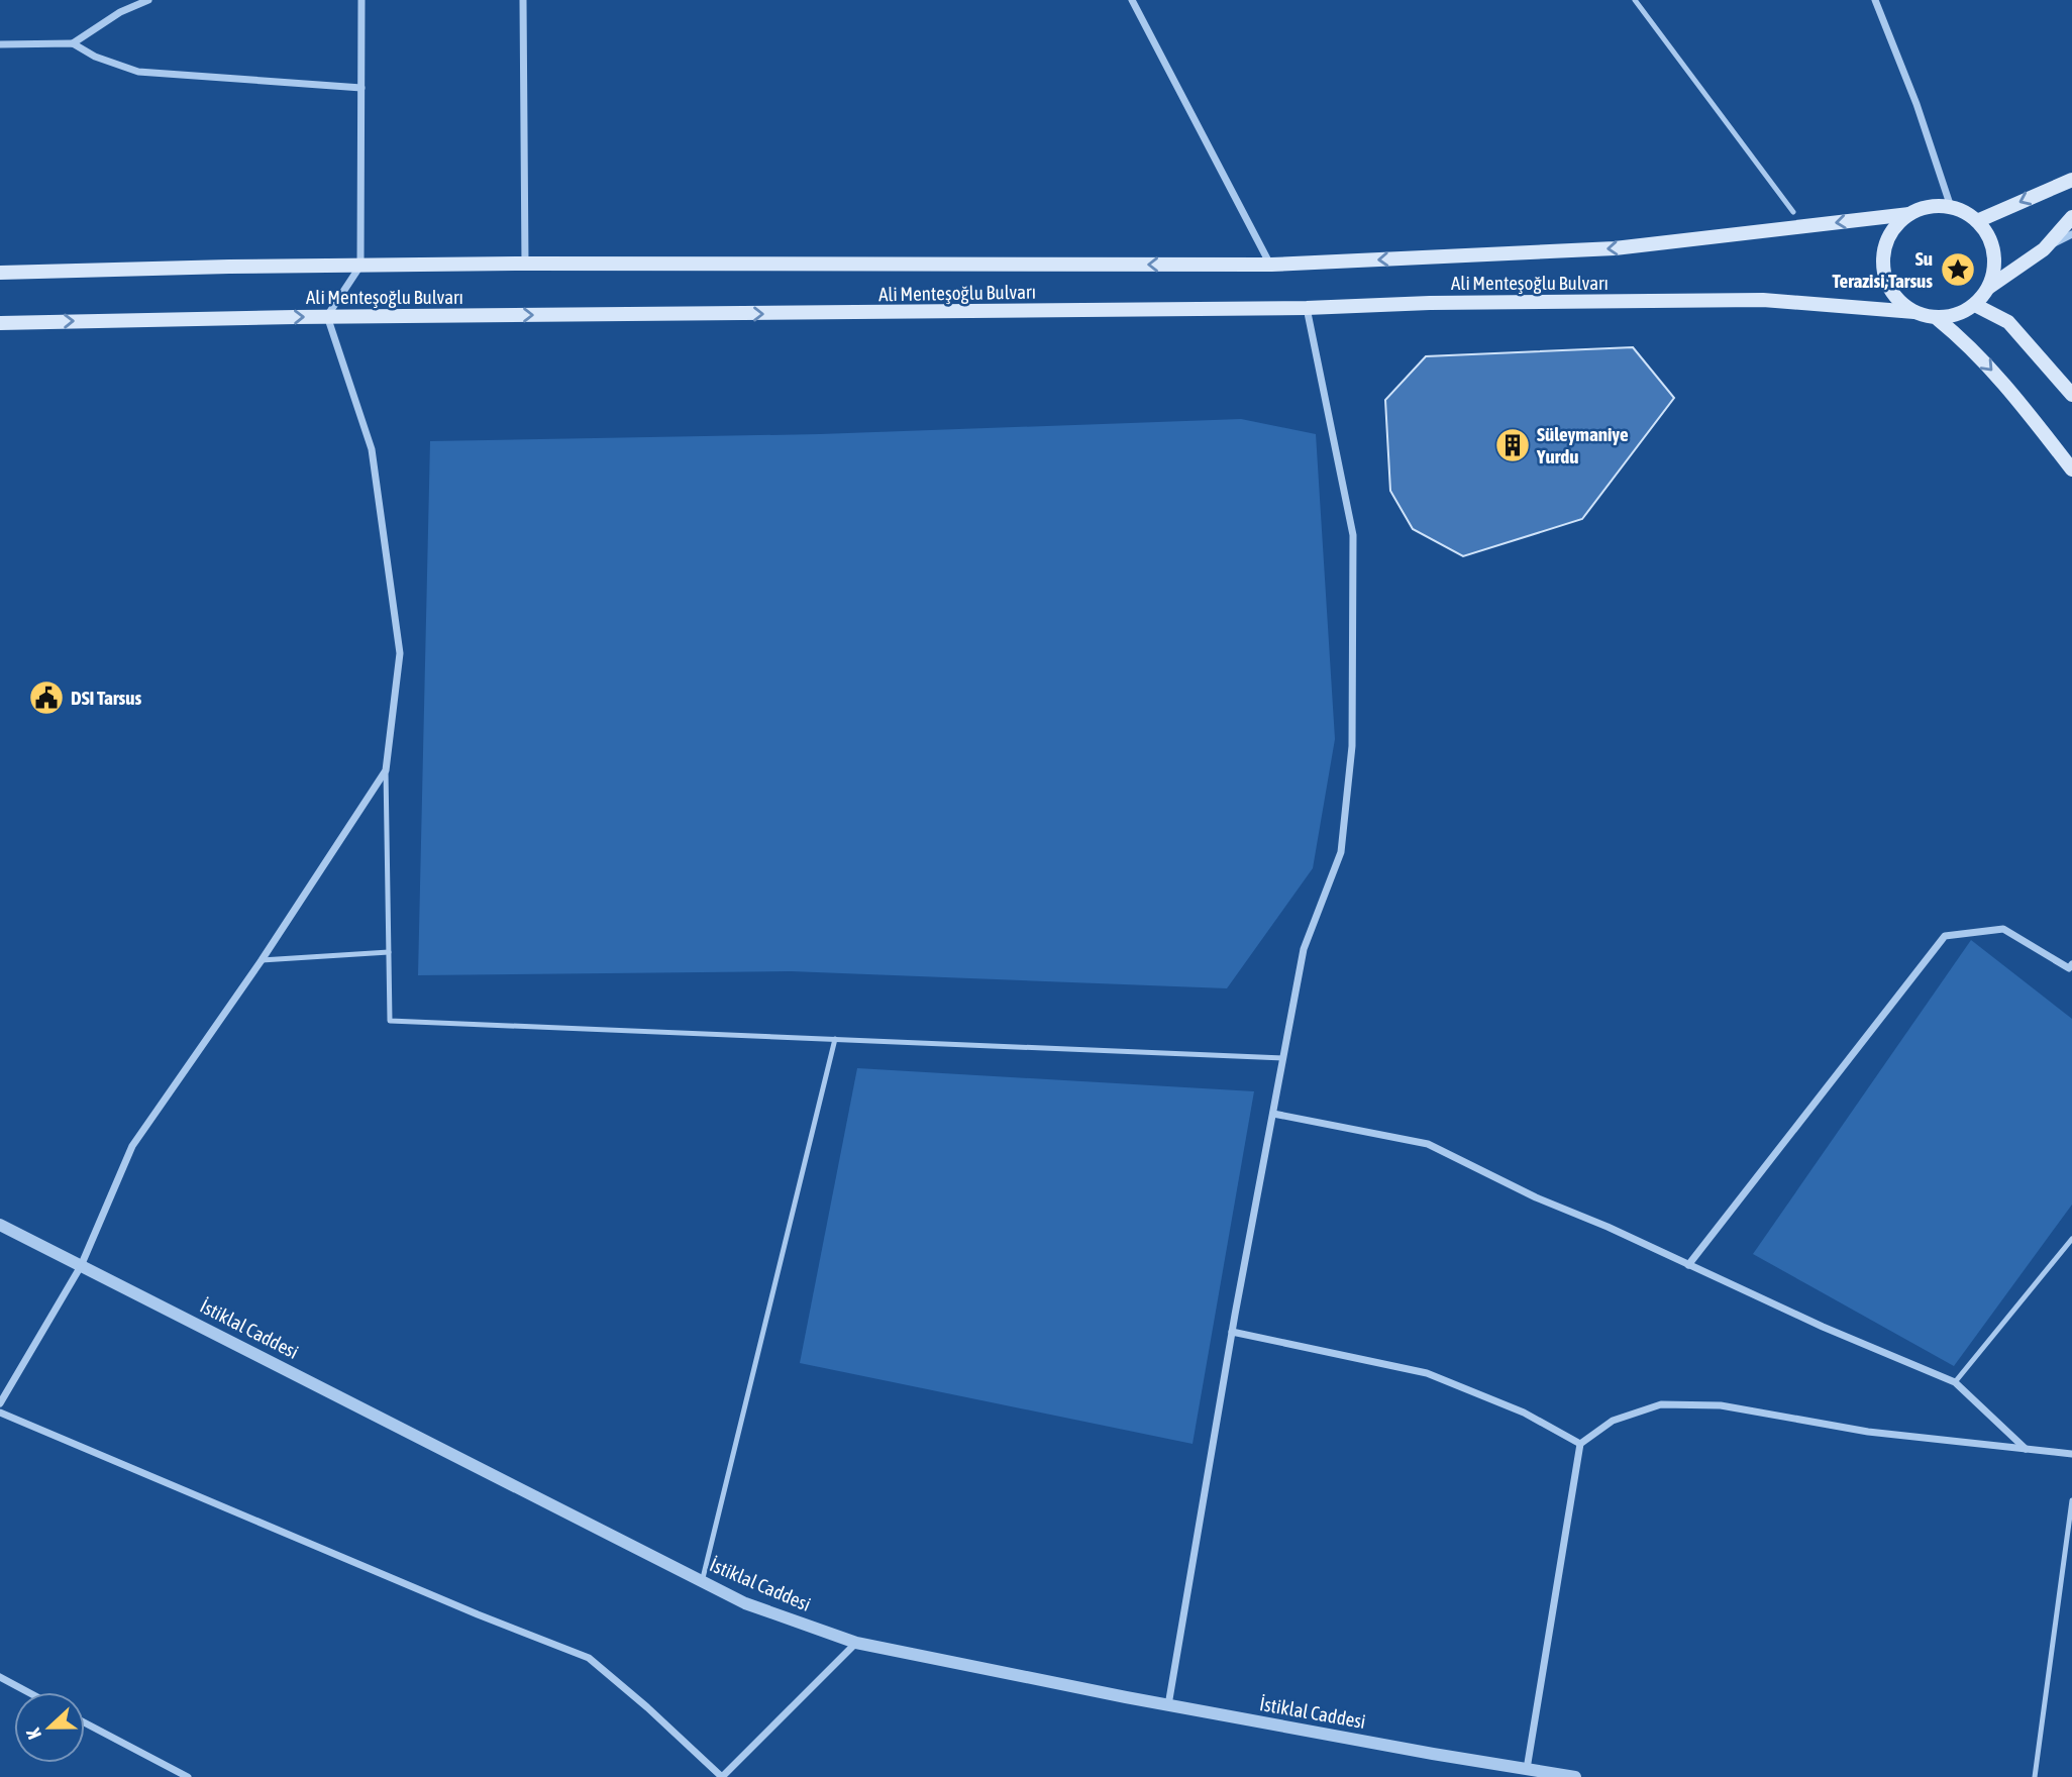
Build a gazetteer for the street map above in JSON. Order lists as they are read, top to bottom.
{
  "streets": {
    "main road": ["Ali Menteşoğlu Bulvarı"],
    "street": ["İstiklal Caddesi"]
  },
  "places": {
    "place": ["Su Terazisi,Tarsus"],
    "building": ["Süleymaniye Yurdu"],
    "public building": ["DSI Tarsus"]
  },
  "north": "left"
}
